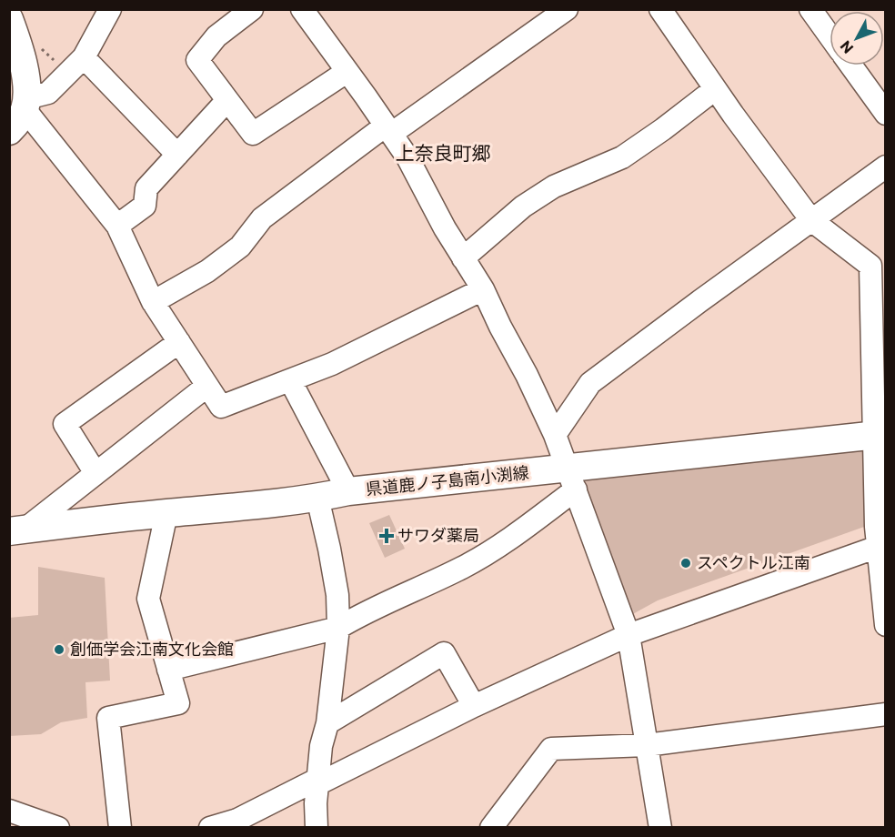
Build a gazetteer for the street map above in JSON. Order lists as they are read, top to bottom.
{
  "streets": {
    "main road": ["県道鹿ノ子島南小渕線"]
  },
  "districts": ["上奈良町郷"],
  "places": {
    "health": ["サワダ薬局"],
    "other": ["スペクトル江南", "創価学会江南文化会館"]
  },
  "north": "bottom left"
}
